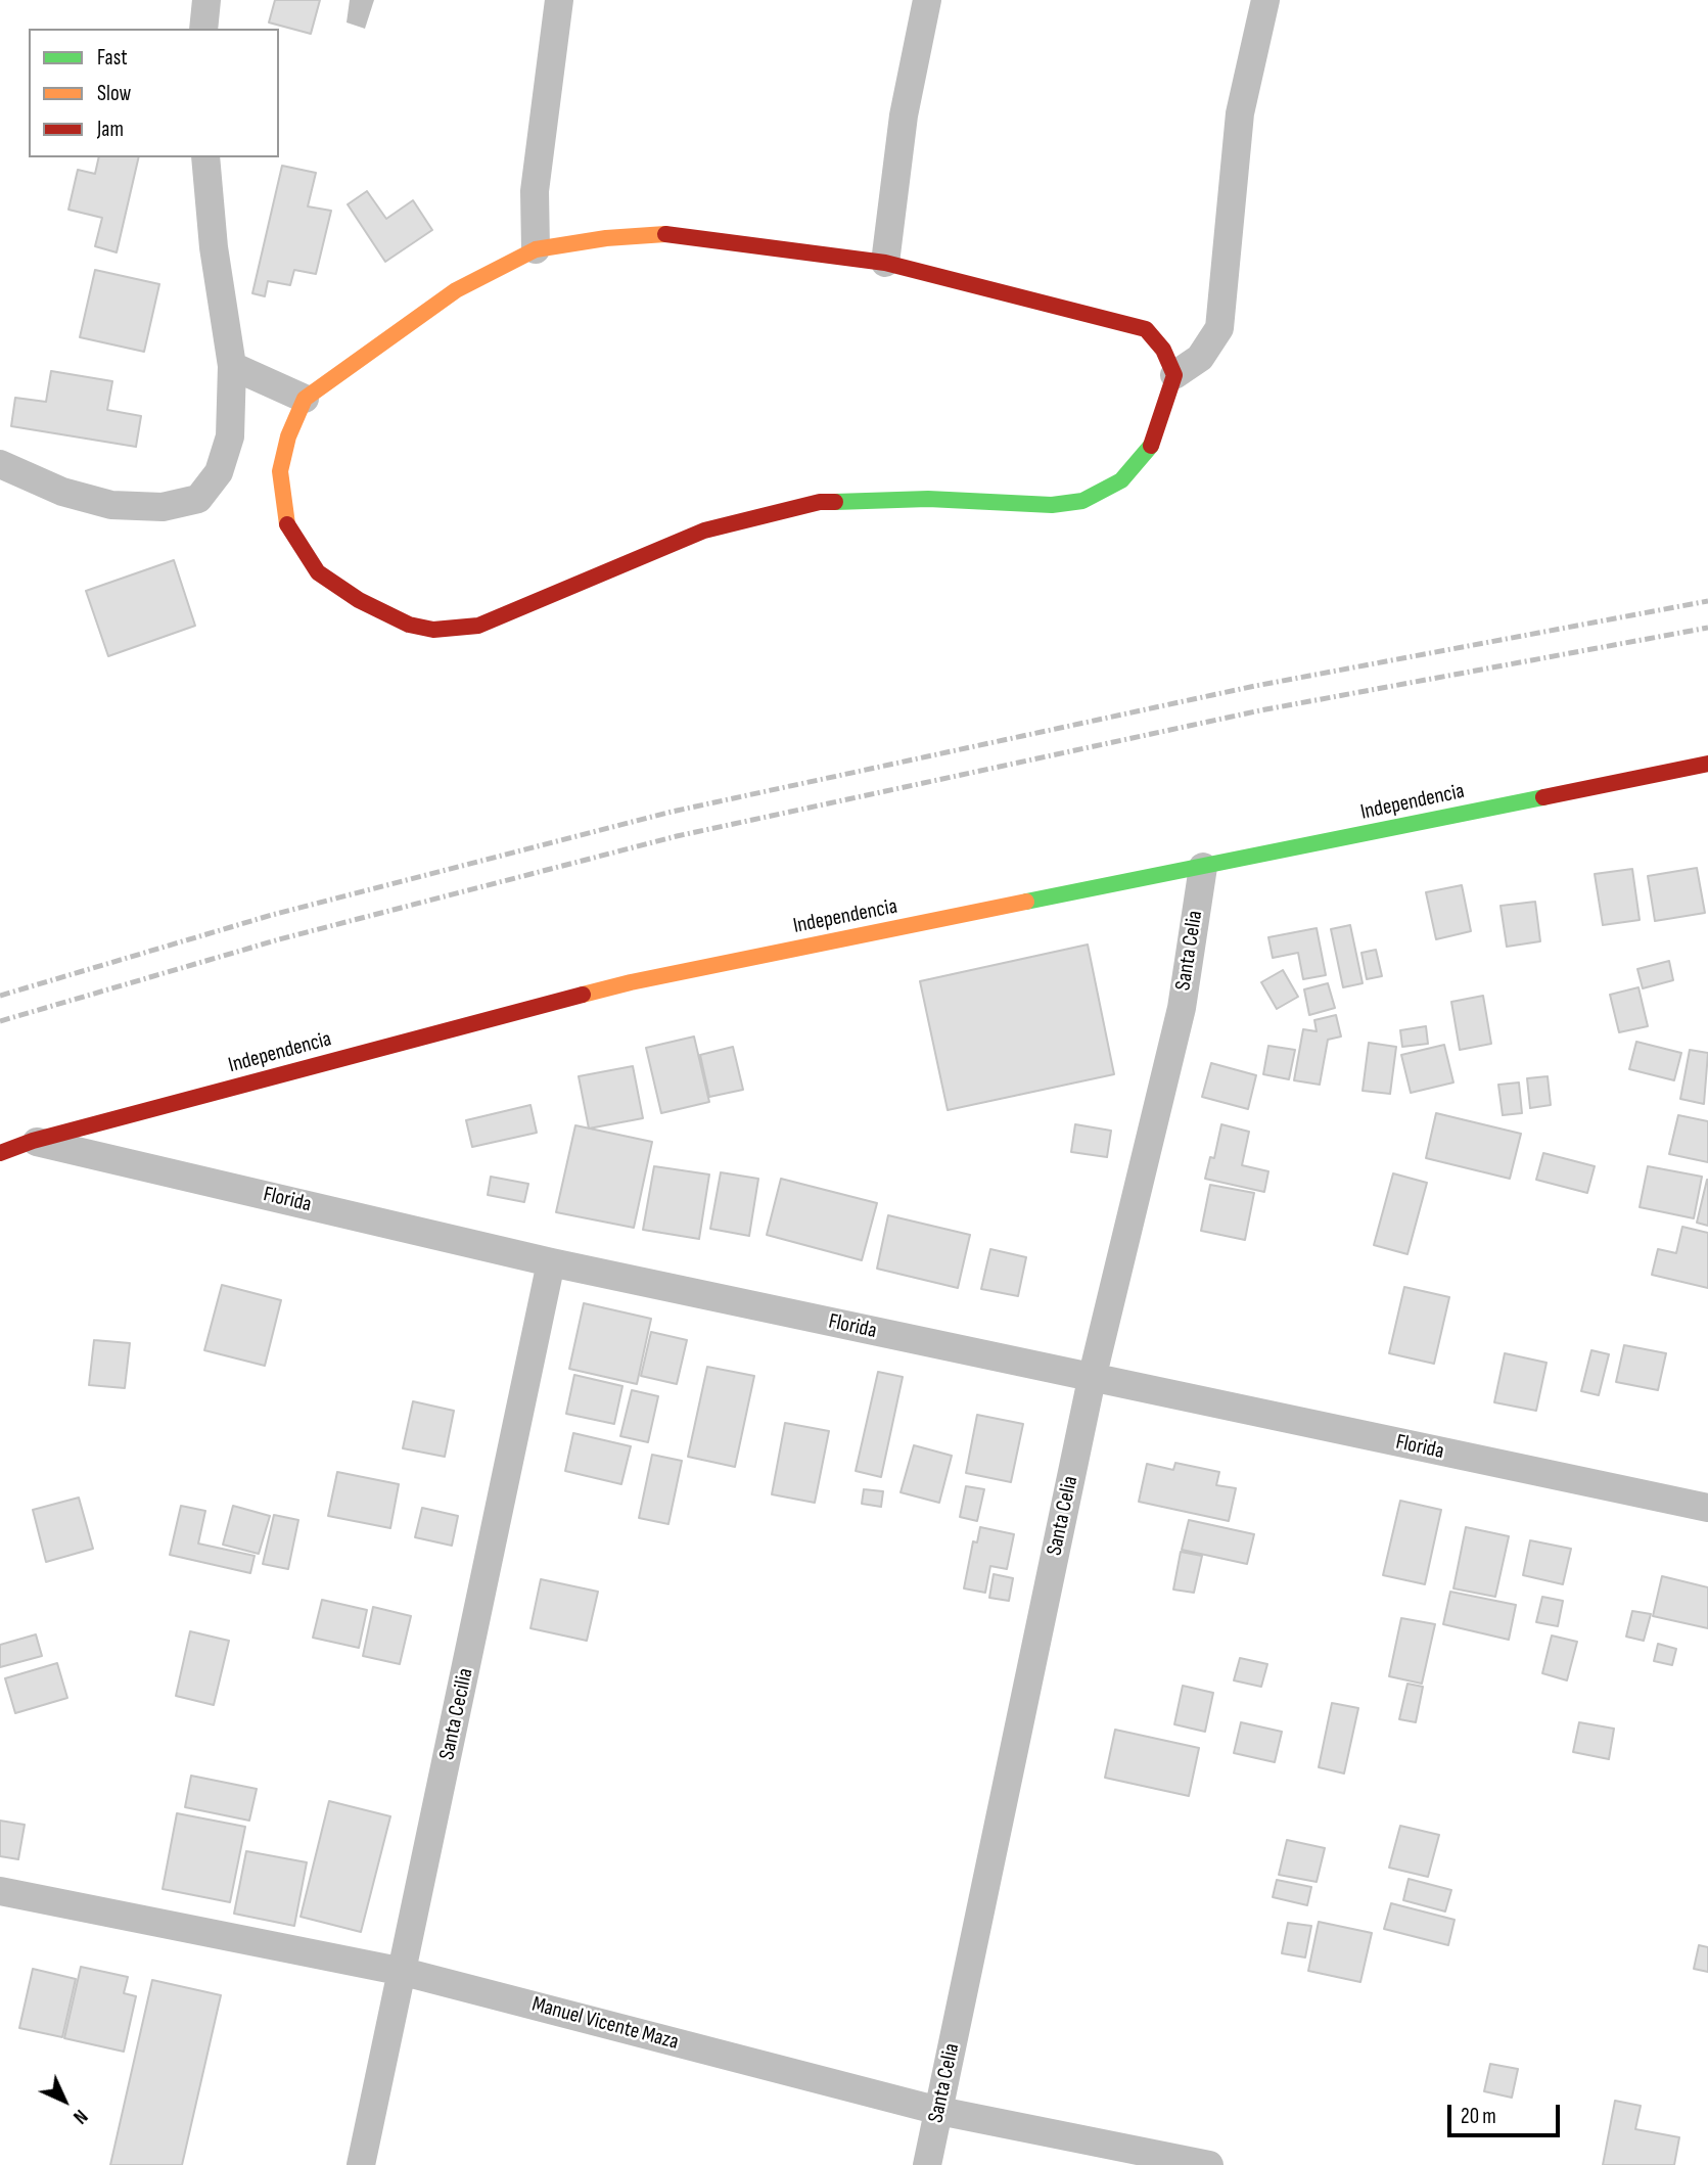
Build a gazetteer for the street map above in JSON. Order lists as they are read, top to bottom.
{
  "streets": {
    "street": [
      "Independencia",
      "Santa Celia",
      "Florida",
      "Santa Cecilia",
      "Manuel Vicente Maza"
    ]
  },
  "crossings": [
    ["Independencia", "Santa Celia"],
    ["Independencia", "Florida"],
    ["Santa Celia", "Florida"],
    ["Santa Celia", "Manuel Vicente Maza"],
    ["Florida", "Santa Cecilia"],
    ["Santa Cecilia", "Manuel Vicente Maza"]
  ],
  "legend": ["Fast", "Slow", "Jam"],
  "scale_bar": "20 m",
  "north": "bottom right"
}
